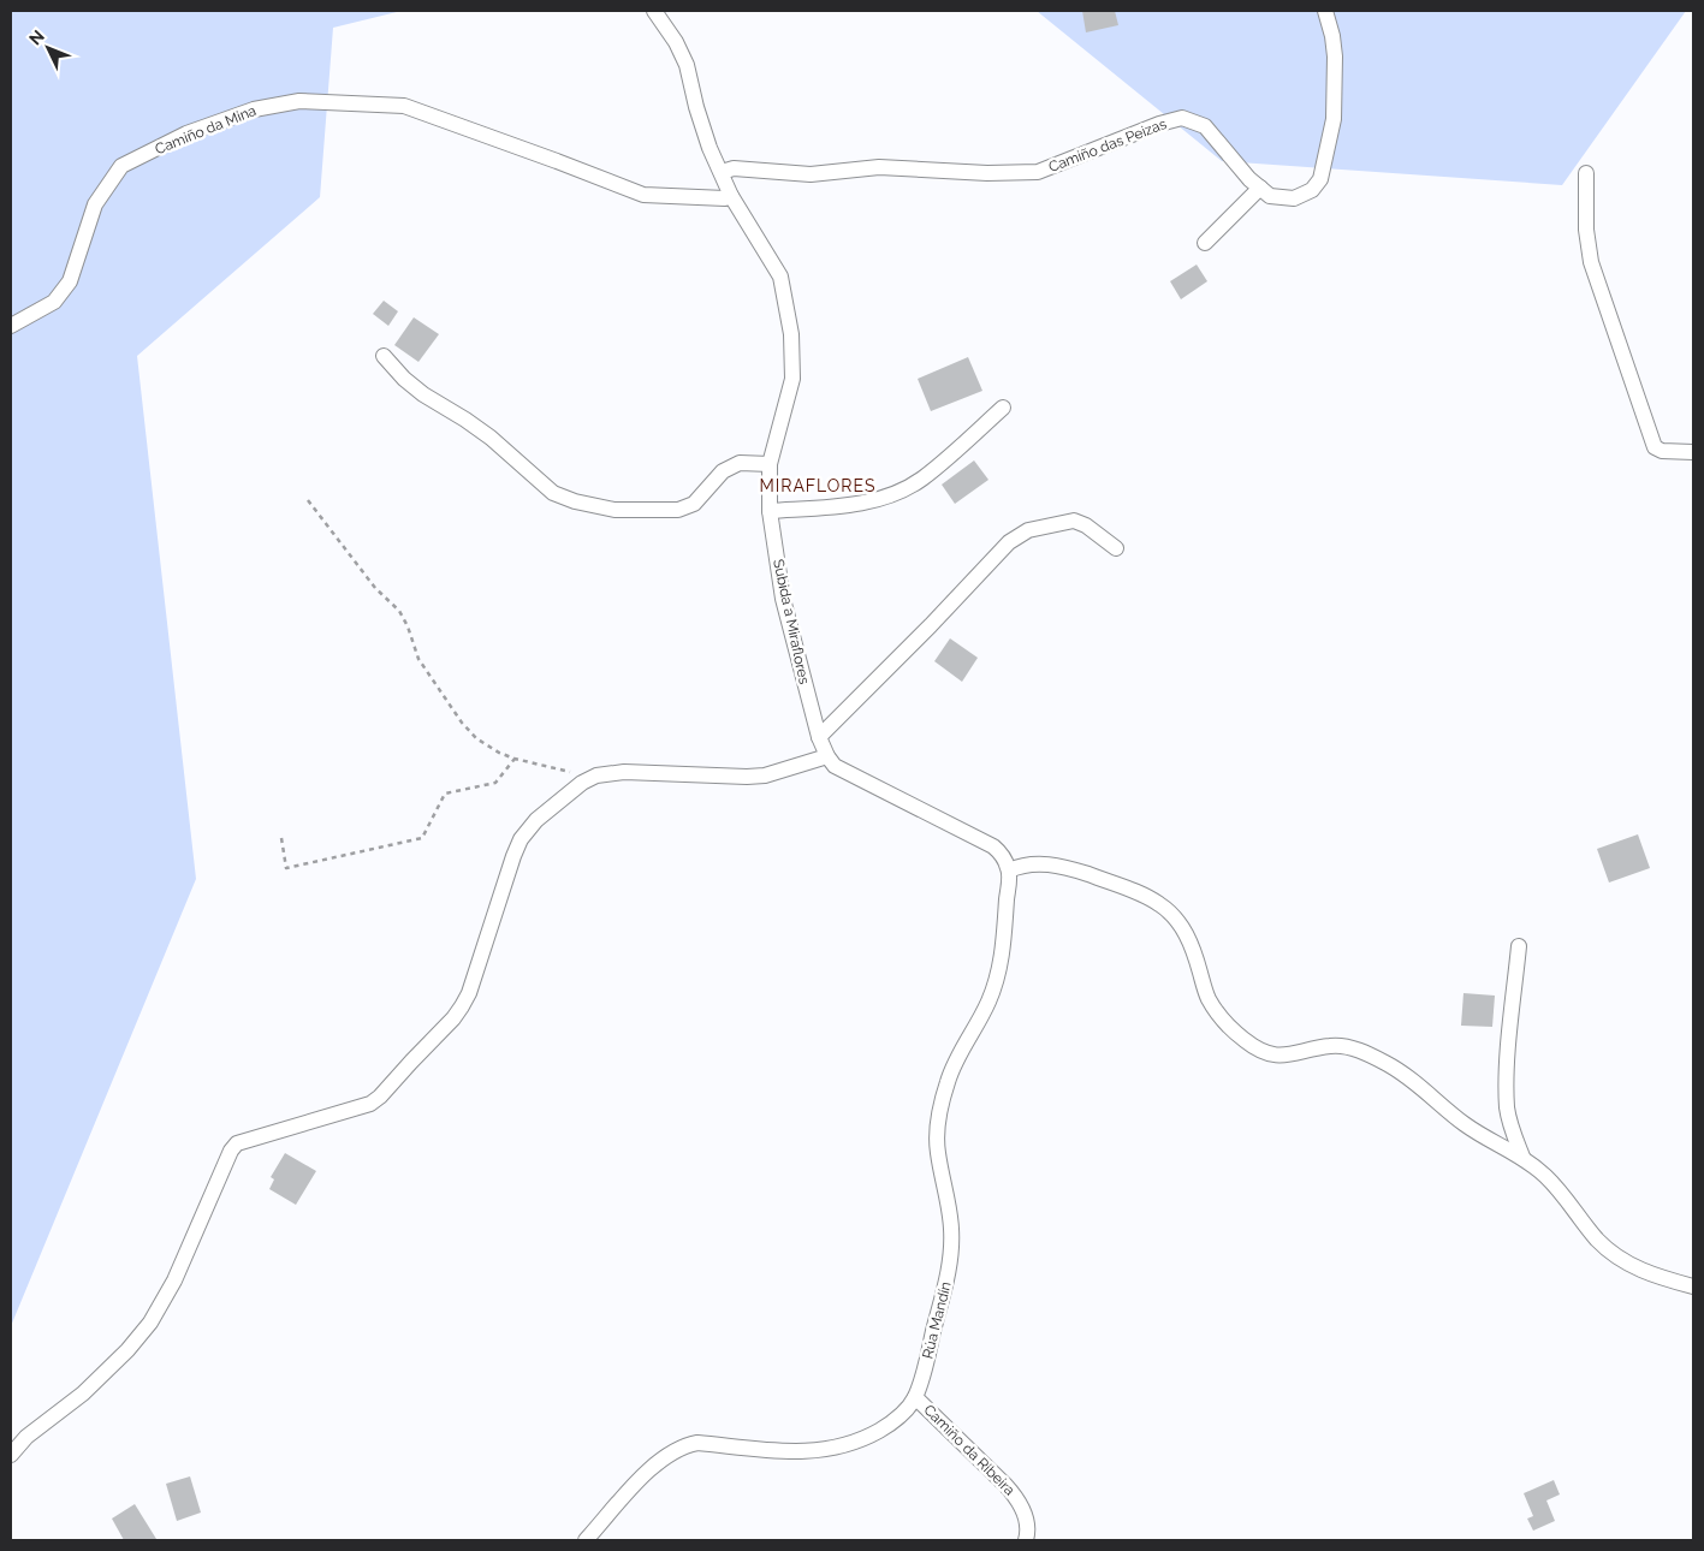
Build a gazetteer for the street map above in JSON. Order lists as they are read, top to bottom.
{
  "streets": {
    "street": [
      "Camiño da Mina",
      "Camiño das Peizas",
      "Subida a Miraflores",
      "Rúa Mandín",
      "Camiño da Ribeira"
    ]
  },
  "crossings": [
    ["Camiño da Mina", "Subida a Miraflores"],
    ["Camiño das Peizas", "Subida a Miraflores"],
    ["Subida a Miraflores", "Rúa Mandín"],
    ["Rúa Mandín", "Camiño da Ribeira"]
  ],
  "districts": ["MIRAFLORES"],
  "north": "top left"
}
